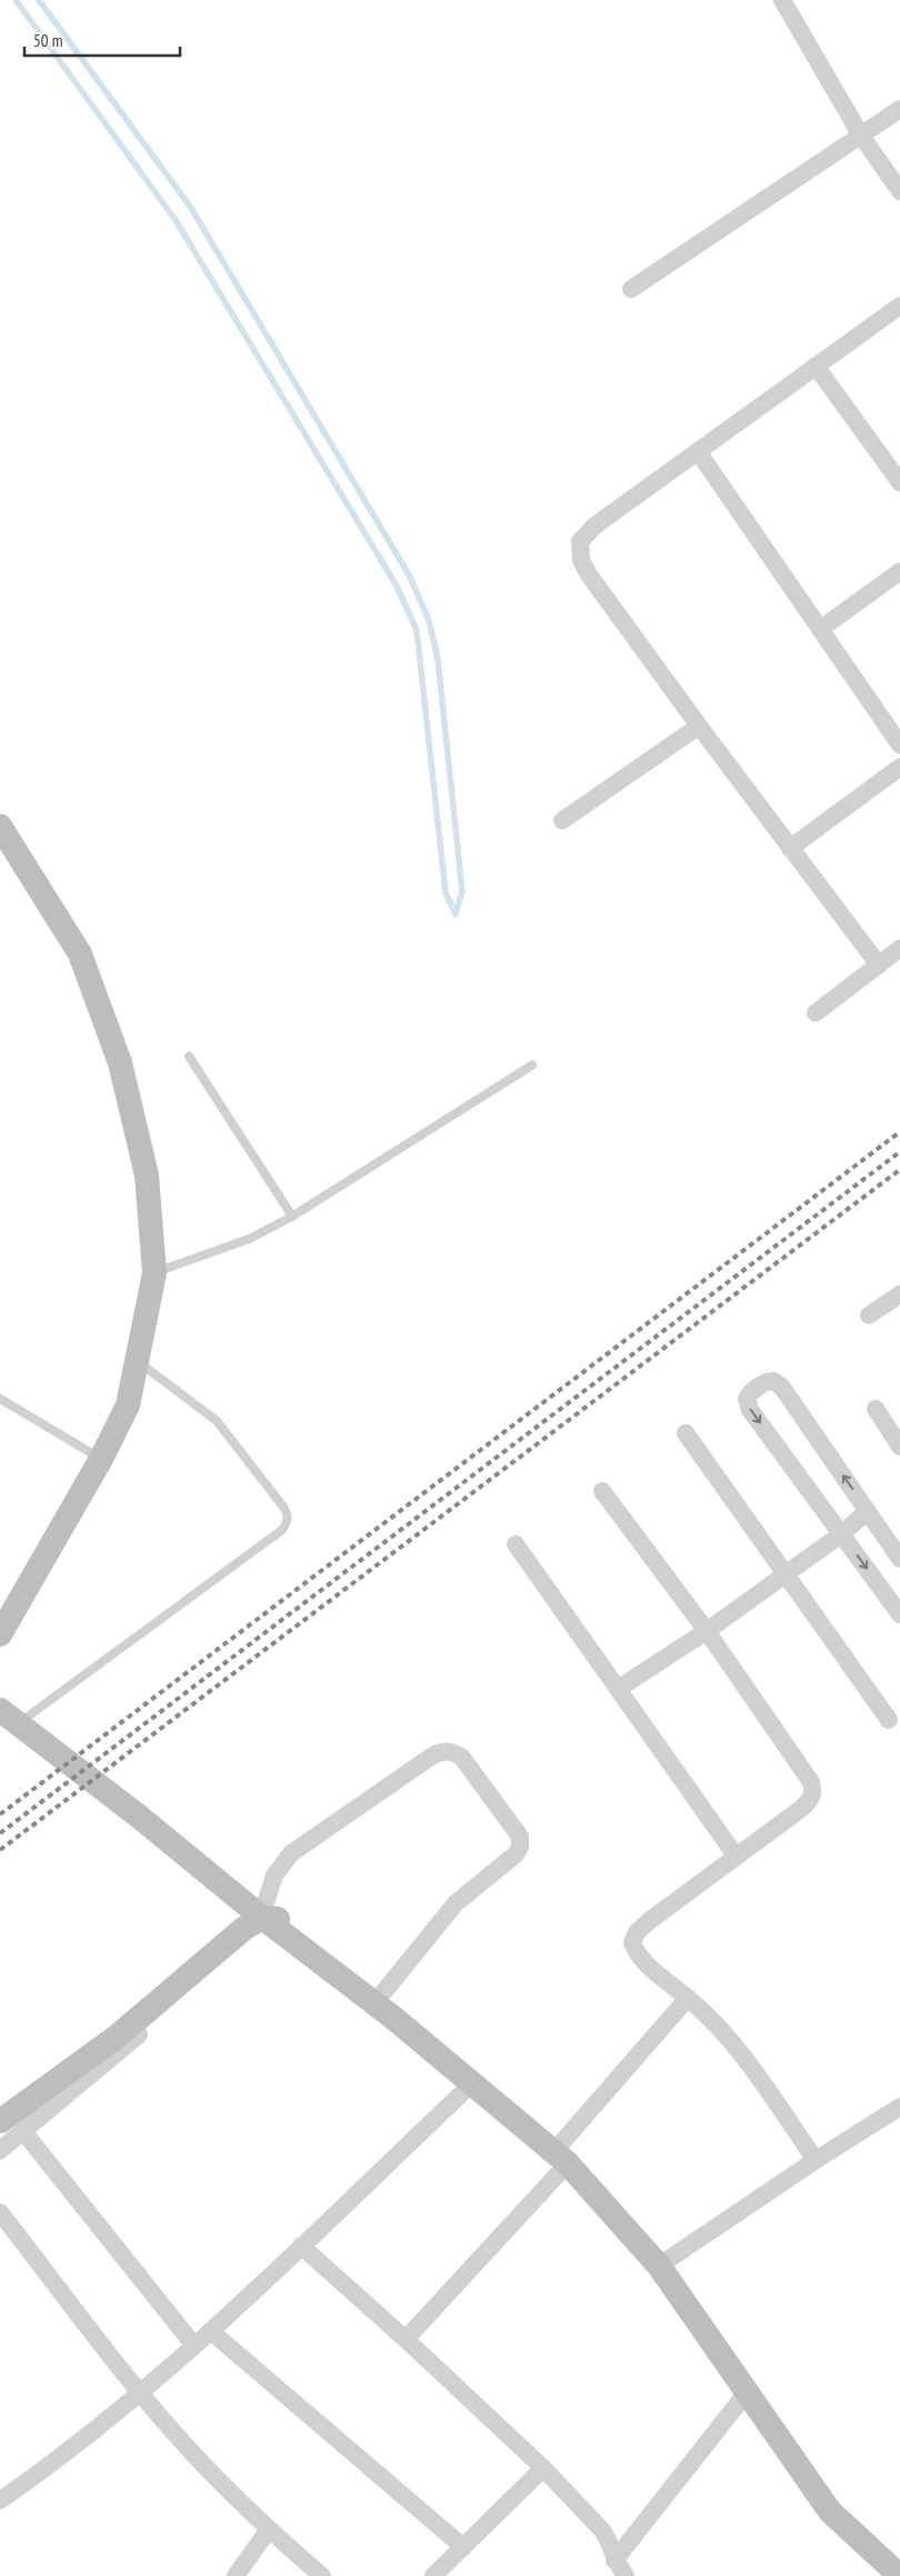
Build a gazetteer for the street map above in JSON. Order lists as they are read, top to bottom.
{
  "scale_bar": "50 m"
}
